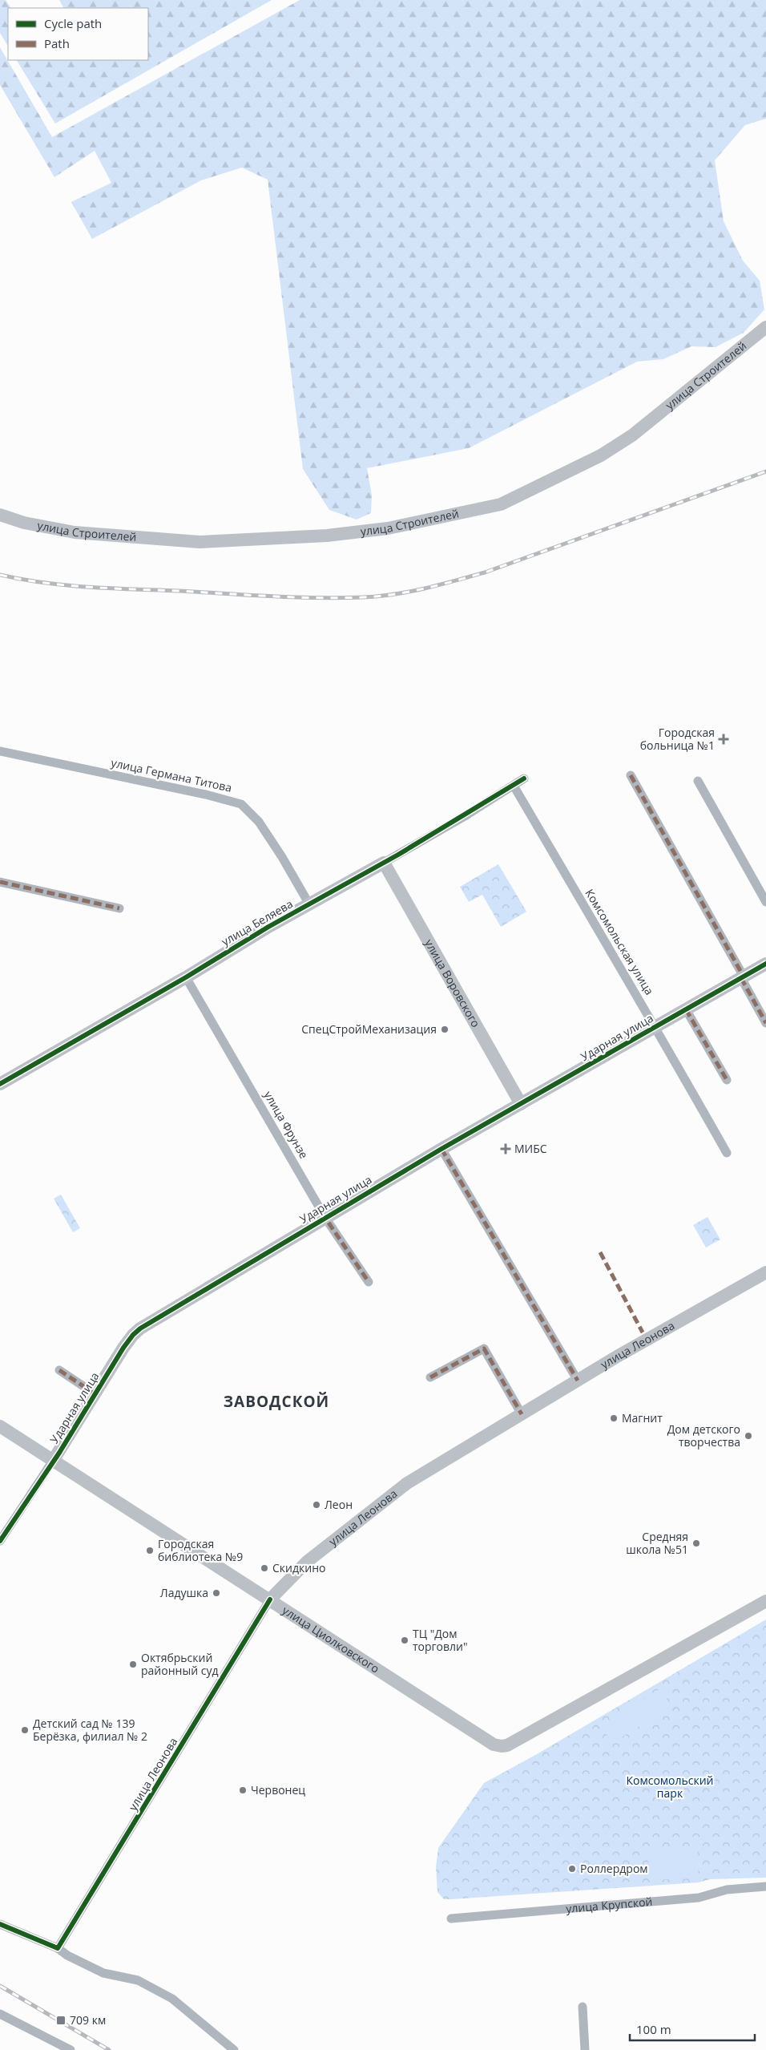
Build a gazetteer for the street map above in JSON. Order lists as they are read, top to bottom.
{
  "streets": {
    "main road": [
      "улица Строителей",
      "улица Беляева",
      "улица Воровского",
      "Ударная улица",
      "улица Леонова",
      "улица Циолковского"
    ],
    "street": [
      "улица Германа Титова",
      "Комсомольская улица",
      "улица Фрунзе",
      "улица Крупской"
    ]
  },
  "crossings": [
    ["улица Германа Титова", "улица Беляева"],
    ["улица Беляева", "Комсомольская улица"],
    ["улица Беляева", "улица Воровского"],
    ["улица Беляева", "улица Фрунзе"],
    ["Комсомольская улица", "Ударная улица"],
    ["улица Воровского", "Ударная улица"],
    ["Ударная улица", "улица Фрунзе"],
    ["Ударная улица", "улица Циолковского"],
    ["улица Леонова", "улица Циолковского"]
  ],
  "districts": ["ЗАВОДСКОЙ"],
  "parks": ["Комсомольский парк"],
  "places": {
    "health": ["Городская больница №1", "МИБС"],
    "other": [
      "СпецСтройМеханизация",
      "Магнит",
      "Дом детского творчества",
      "Леон",
      "Средняя школа №51",
      "Городская библиотека №9",
      "Скидкино",
      "Ладушка",
      "ТЦ \"Дом торговли\"",
      "Октябрьский районный суд",
      "Детский сад № 139 Берёзка, филиал № 2",
      "Червонец",
      "Роллердром"
    ],
    "transit": ["709 км"]
  },
  "legend": ["Cycle path", "Path"],
  "scale_bar": "100 m"
}
